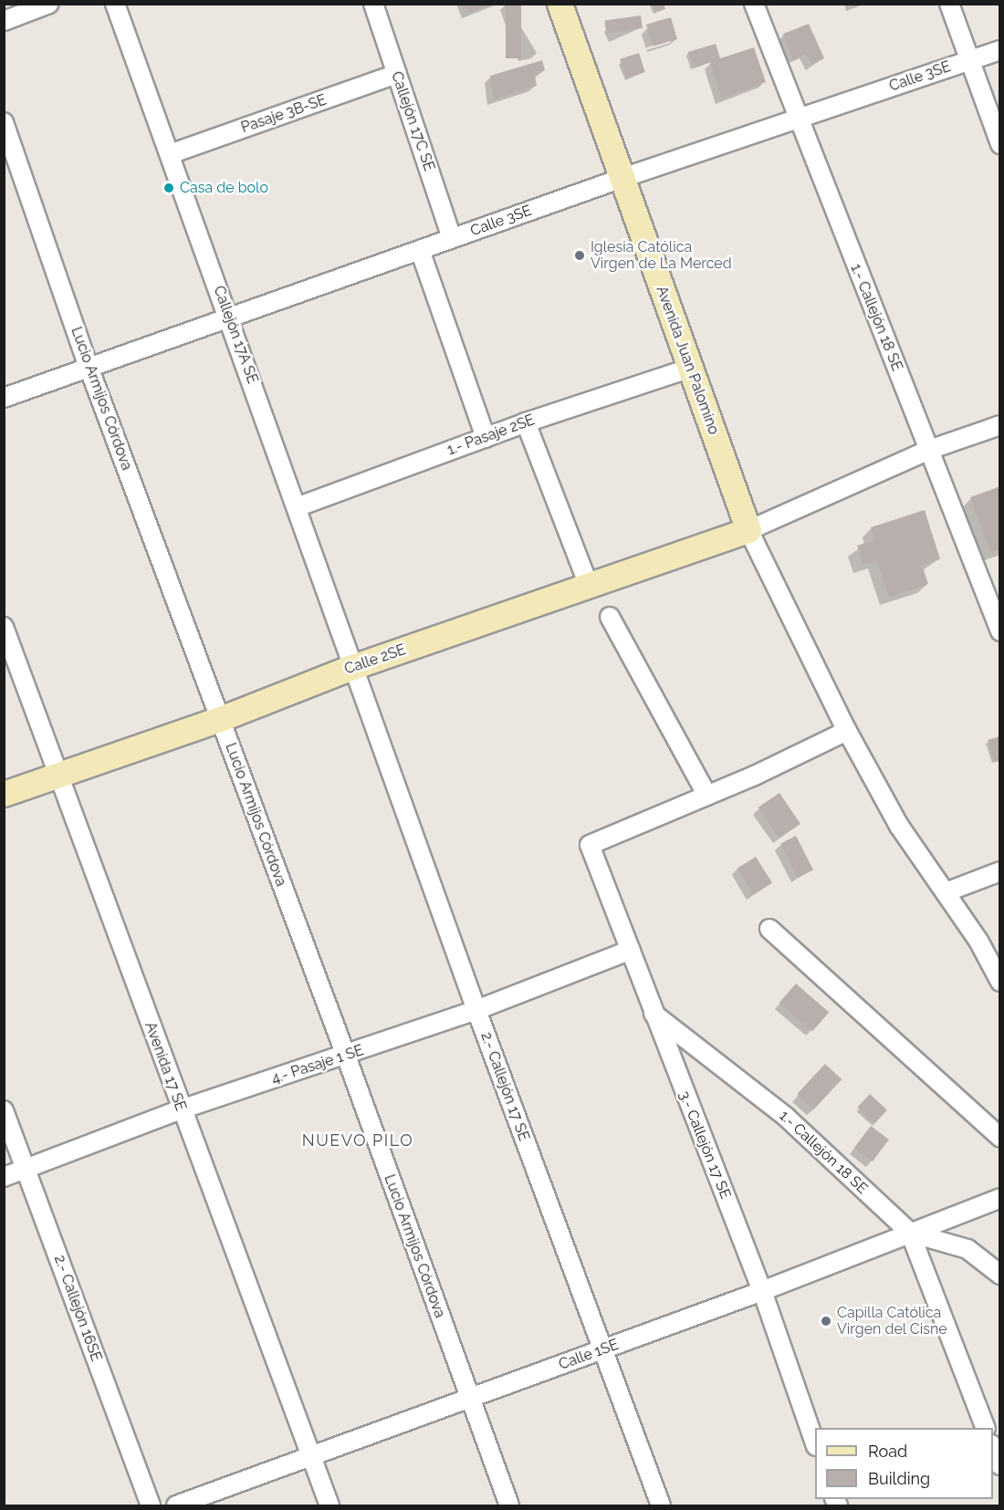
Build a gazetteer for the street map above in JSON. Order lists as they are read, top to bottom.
{
  "streets": {
    "street": [
      "Calle 3SE",
      "Pasaje 3B-SE",
      "Callejón 17C SE",
      "1.- Callejón 18 SE",
      "Callejón 17A SE",
      "Avenida Juan Palomino",
      "Lucio Armijos Córdova",
      "1.- Pasaje 2SE",
      "Calle 2SE",
      "4.- Pasaje 1 SE",
      "Avenida 17 SE",
      "2.- Callejón 17 SE",
      "3.- Callejón 17 SE",
      "2.- Callejón 16SE",
      "Calle 1SE"
    ]
  },
  "crossings": [
    ["Calle 3SE", "Callejón 17C SE"],
    ["Calle 3SE", "1.- Callejón 18 SE"],
    ["Calle 3SE", "Callejón 17A SE"],
    ["Calle 3SE", "Avenida Juan Palomino"],
    ["Calle 3SE", "Lucio Armijos Córdova"],
    ["Pasaje 3B-SE", "Callejón 17C SE"],
    ["Pasaje 3B-SE", "Callejón 17A SE"],
    ["1.- Callejón 18 SE", "3.- Callejón 17 SE"],
    ["1.- Callejón 18 SE", "Calle 1SE"],
    ["Callejón 17A SE", "1.- Pasaje 2SE"],
    ["Callejón 17A SE", "Calle 2SE"],
    ["Callejón 17A SE", "2.- Callejón 17 SE"],
    ["Avenida Juan Palomino", "1.- Pasaje 2SE"],
    ["Avenida Juan Palomino", "Calle 2SE"],
    ["Lucio Armijos Córdova", "Calle 2SE"],
    ["Lucio Armijos Córdova", "4.- Pasaje 1 SE"],
    ["Lucio Armijos Córdova", "Calle 1SE"],
    ["Calle 2SE", "Avenida 17 SE"],
    ["Calle 2SE", "2.- Callejón 17 SE"],
    ["4.- Pasaje 1 SE", "Avenida 17 SE"],
    ["4.- Pasaje 1 SE", "2.- Callejón 17 SE"],
    ["4.- Pasaje 1 SE", "3.- Callejón 17 SE"],
    ["4.- Pasaje 1 SE", "2.- Callejón 16SE"],
    ["Avenida 17 SE", "Calle 1SE"],
    ["2.- Callejón 17 SE", "Calle 1SE"],
    ["3.- Callejón 17 SE", "Calle 1SE"]
  ],
  "districts": ["NUEVO PILO"],
  "places": ["Casa de bolo", "Iglesia Católica Virgen de La Merced", "Capilla Católica Virgen del Cisne"],
  "legend": ["Road", "Building"]
}
